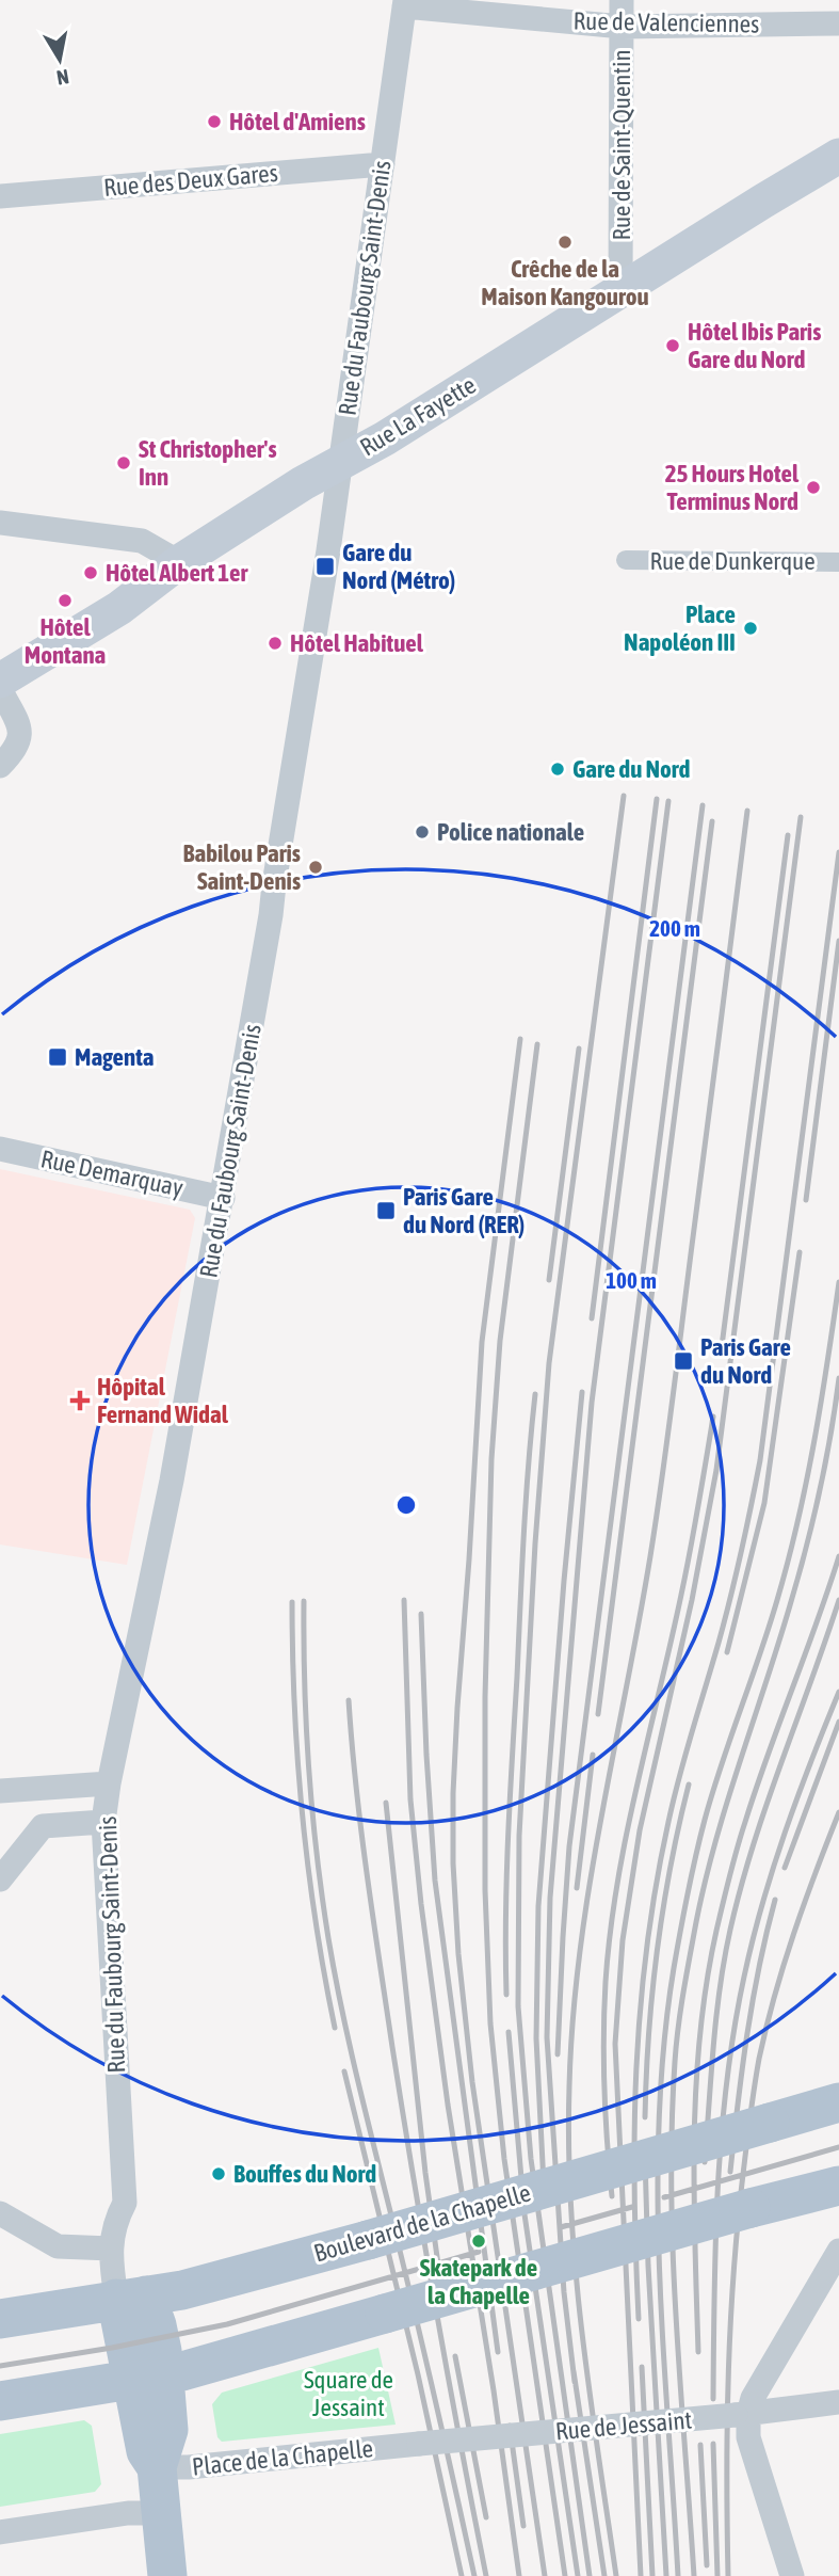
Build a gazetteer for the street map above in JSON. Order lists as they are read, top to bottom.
{
  "streets": {
    "main road": ["Rue La Fayette", "Boulevard de la Chapelle", "Place de la Chapelle"],
    "street": [
      "Rue de Valenciennes",
      "Rue de Saint-Quentin",
      "Rue des Deux Gares",
      "Rue du Faubourg Saint-Denis",
      "Rue de Dunkerque",
      "Rue Demarquay",
      "Rue de Jessaint"
    ]
  },
  "crossings": [
    ["Rue de Valenciennes", "Rue de Saint-Quentin"],
    ["Rue de Valenciennes", "Rue du Faubourg Saint-Denis"],
    ["Rue de Saint-Quentin", "Rue La Fayette"],
    ["Rue des Deux Gares", "Rue du Faubourg Saint-Denis"],
    ["Rue du Faubourg Saint-Denis", "Rue La Fayette"],
    ["Rue du Faubourg Saint-Denis", "Rue Demarquay"],
    ["Rue du Faubourg Saint-Denis", "Boulevard de la Chapelle"],
    ["Rue du Faubourg Saint-Denis", "Place de la Chapelle"],
    ["Boulevard de la Chapelle", "Place de la Chapelle"],
    ["Rue de Jessaint", "Place de la Chapelle"]
  ],
  "parks": ["Square de Jessaint"],
  "places": {
    "other": [
      "Hôtel d'Amiens",
      "Crêche de la Maison Kangourou",
      "Hôtel Ibis Paris Gare du Nord",
      "St Christopher's Inn",
      "25 Hours Hotel Terminus Nord",
      "Hôtel Albert 1er",
      "Hôtel Montana",
      "Place Napoléon III",
      "Hôtel Habituel",
      "Gare du Nord",
      "Police nationale",
      "Babilou Paris Saint-Denis",
      "Bouffes du Nord",
      "Skatepark de la Chapelle"
    ],
    "transit": [
      "Gare du Nord (Métro)",
      "Magenta",
      "Paris Gare du Nord (RER)",
      "Paris Gare du Nord"
    ],
    "health": ["Hôpital Fernand Widal"]
  },
  "north": "bottom",
  "rings": ["200 m", "100 m"]
}
